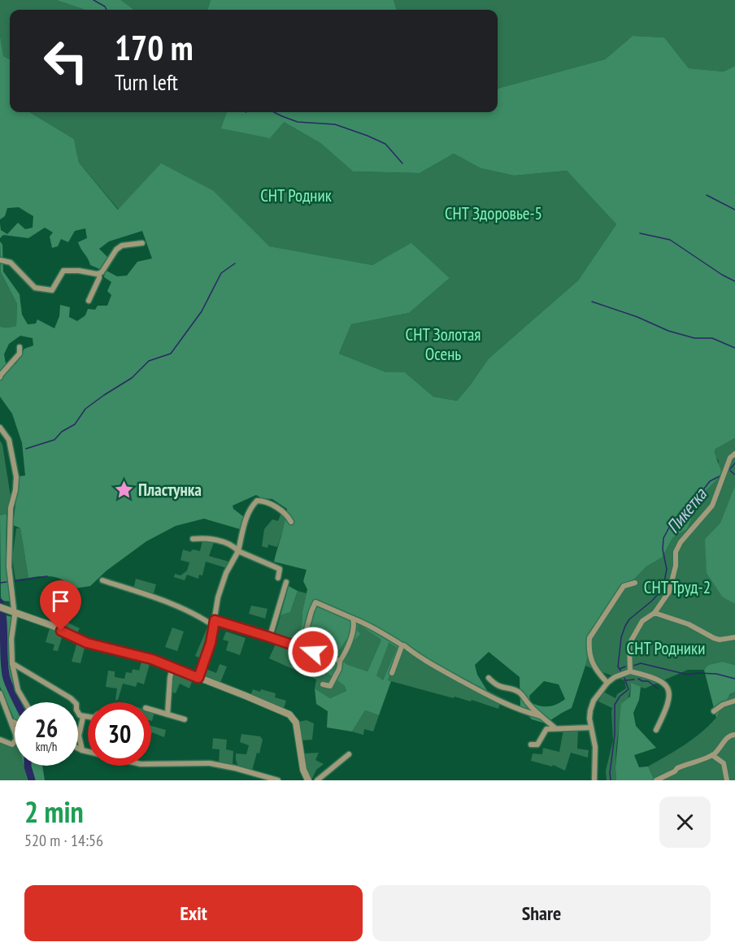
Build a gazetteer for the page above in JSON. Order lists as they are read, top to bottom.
{
  "water": ["Пикетка"],
  "parks": [
    "СНТ Родник",
    "СНТ Здоровье-5",
    "СНТ Золотая Осень",
    "СНТ Труд-2",
    "СНТ Родники"
  ],
  "places": {
    "place": ["Пластунка"]
  },
  "page": {
    "turn": ["170 m", "Turn left"],
    "speed": "26 km/h",
    "limit": "30",
    "heading": ["2 min", "520 m · 14:56"],
    "buttons": ["Exit", "Share"]
  }
}
